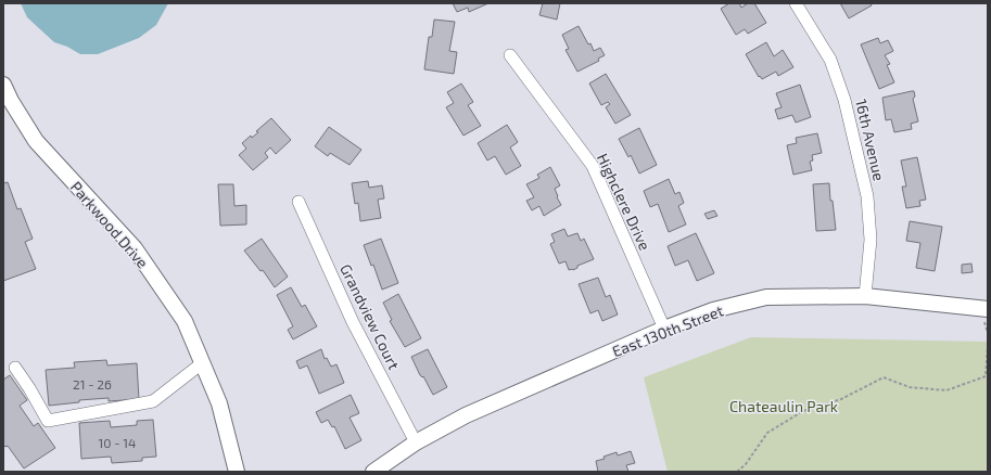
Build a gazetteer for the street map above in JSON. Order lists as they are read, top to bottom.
{
  "streets": {
    "street": [
      "16th Avenue",
      "Highclere Drive",
      "Parkwood Drive",
      "Grandview Court",
      "East 130th Street"
    ]
  },
  "crossings": [
    ["16th Avenue", "East 130th Street"],
    ["Highclere Drive", "East 130th Street"],
    ["Grandview Court", "East 130th Street"]
  ],
  "parks": ["Chateaulin Park"],
  "house_numbers": ["21 - 26", "10 - 14"]
}
